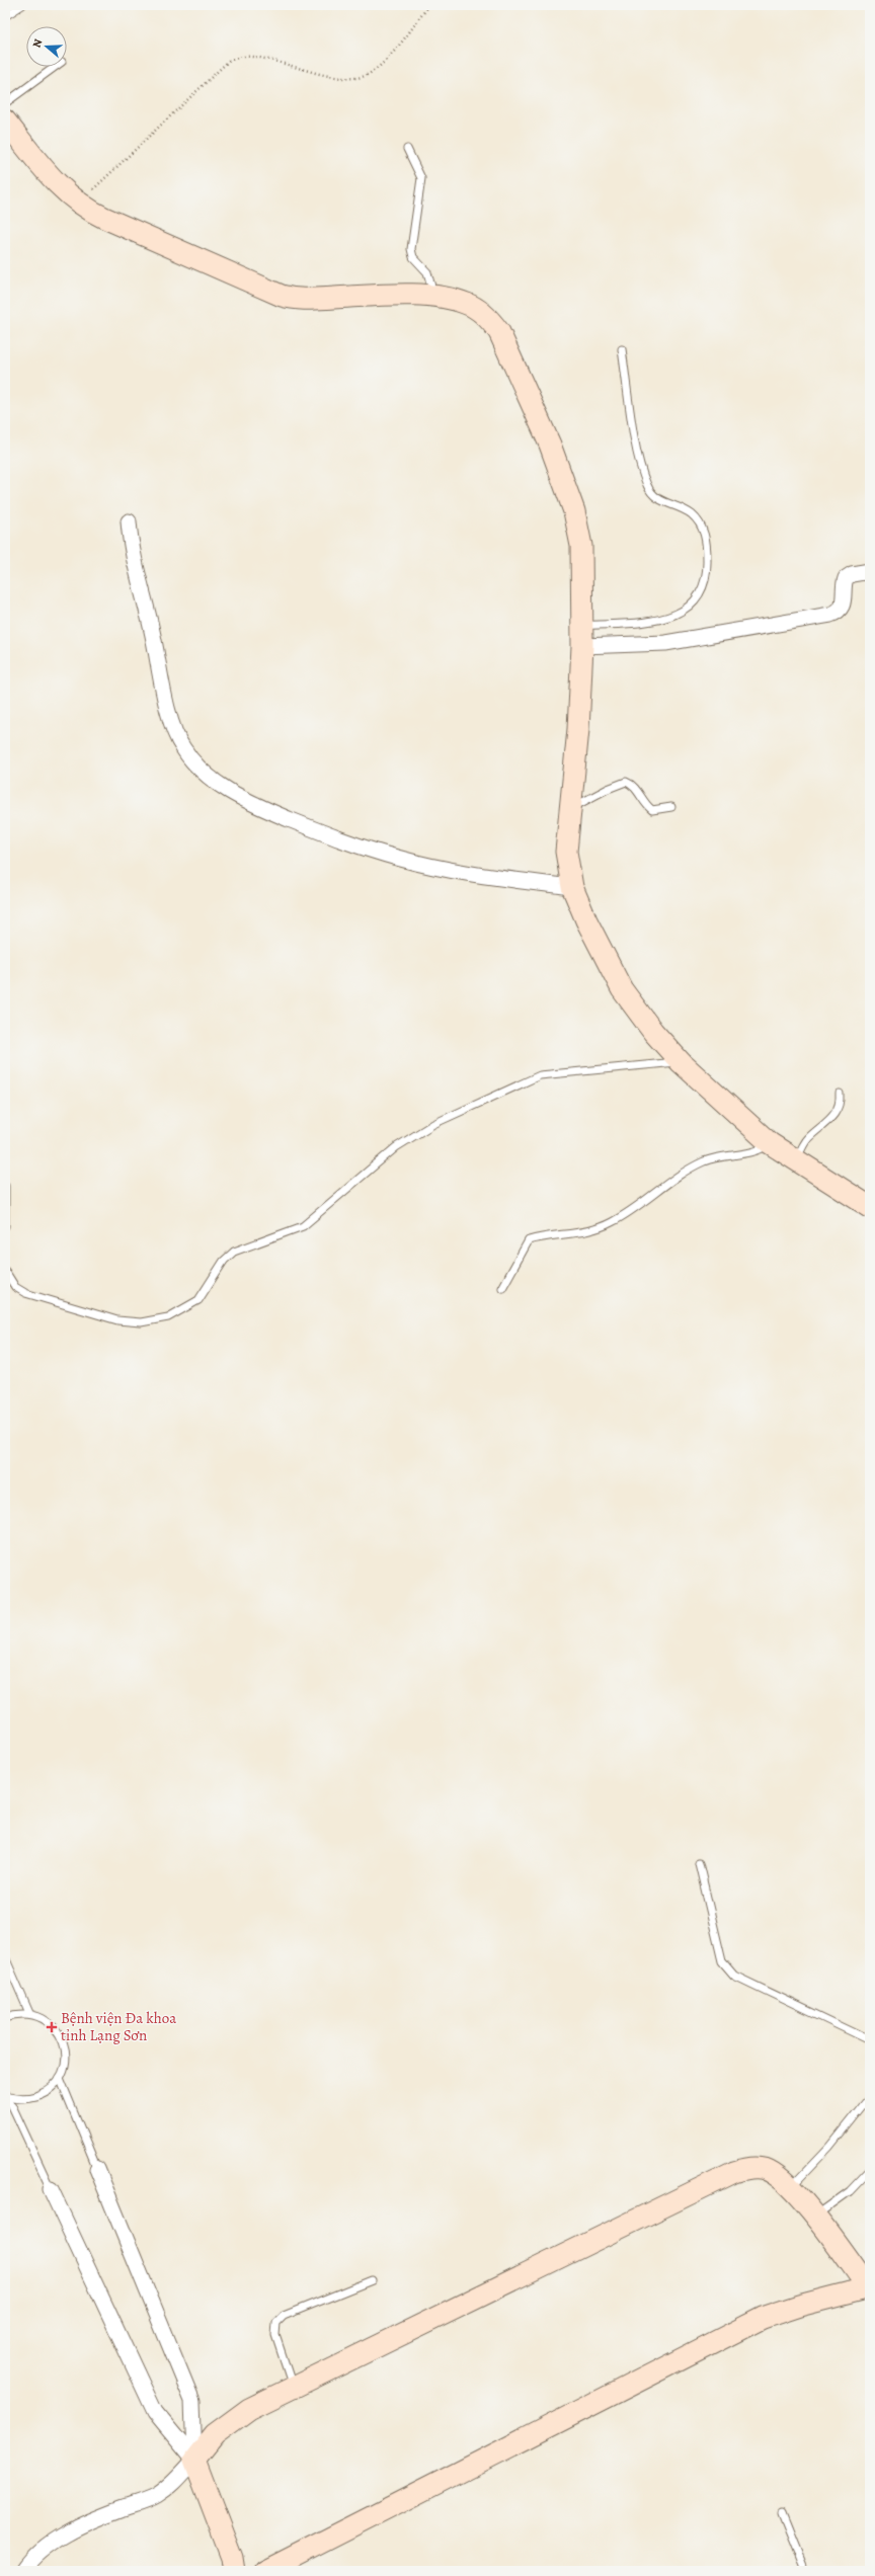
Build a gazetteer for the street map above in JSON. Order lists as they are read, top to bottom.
{
  "places": {
    "health": ["Bệnh viện Đa khoa tỉnh Lạng Sơn"]
  },
  "north": "left"
}
